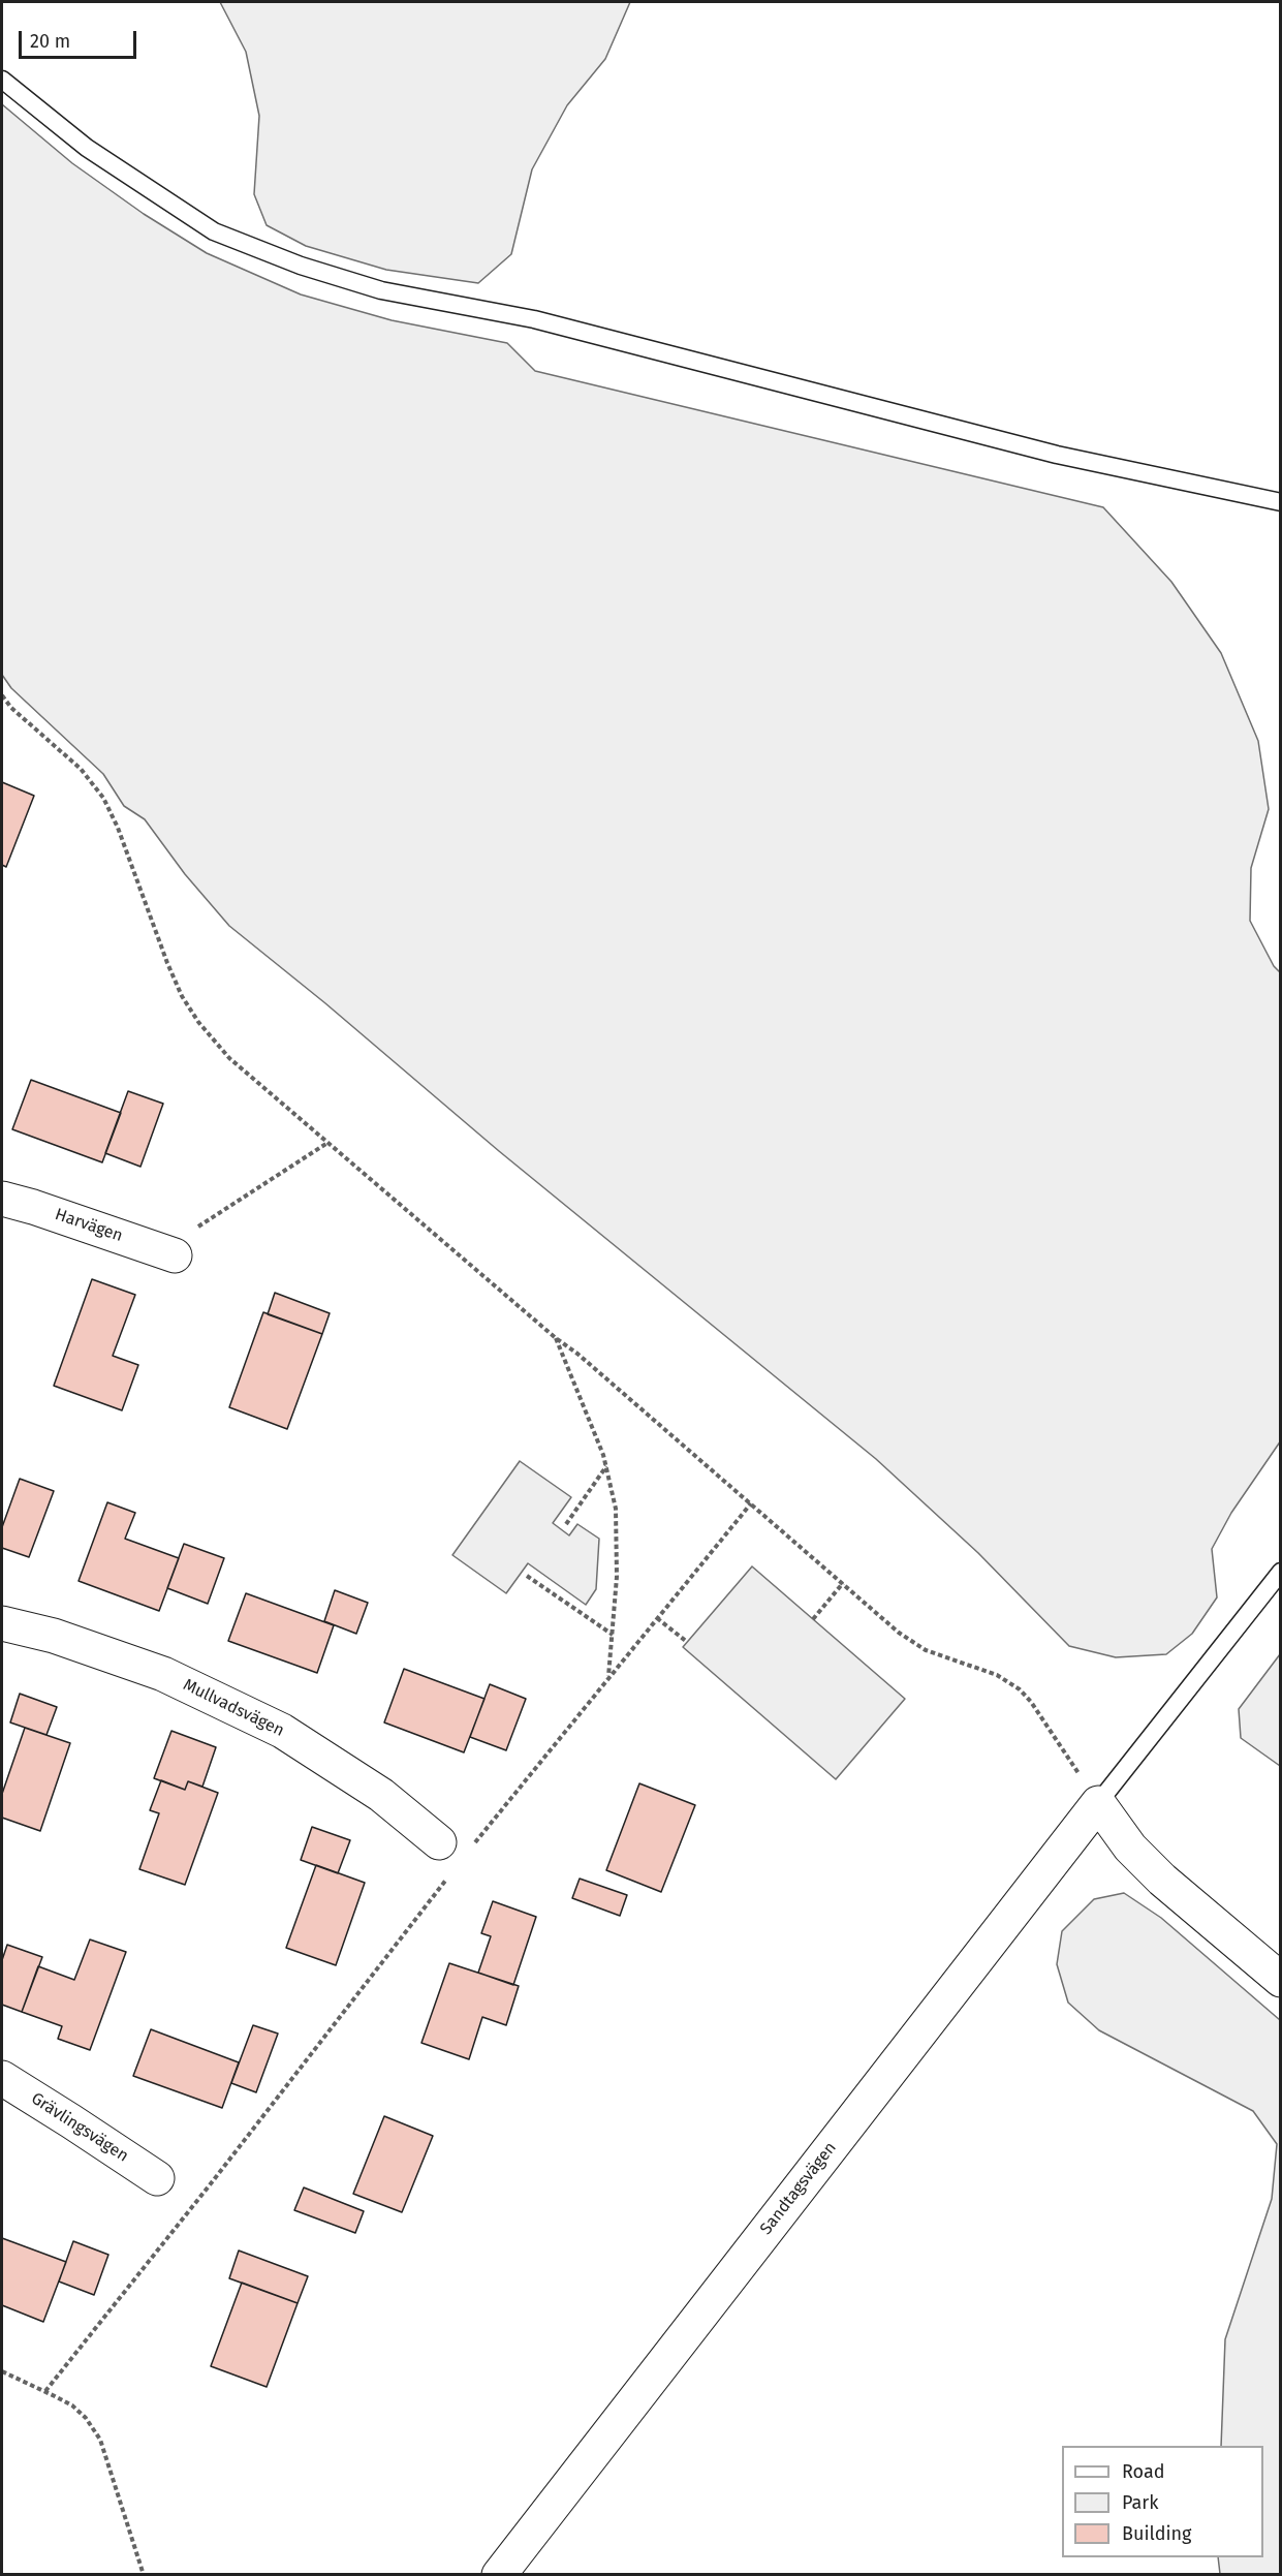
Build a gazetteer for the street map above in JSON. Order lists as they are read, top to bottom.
{
  "streets": {
    "street": [
      "Harvägen",
      "Mullvadsvägen",
      "Grävlingsvägen",
      "Sandtagsvägen"
    ]
  },
  "legend": ["Road", "Park", "Building"],
  "scale_bar": "20 m"
}
